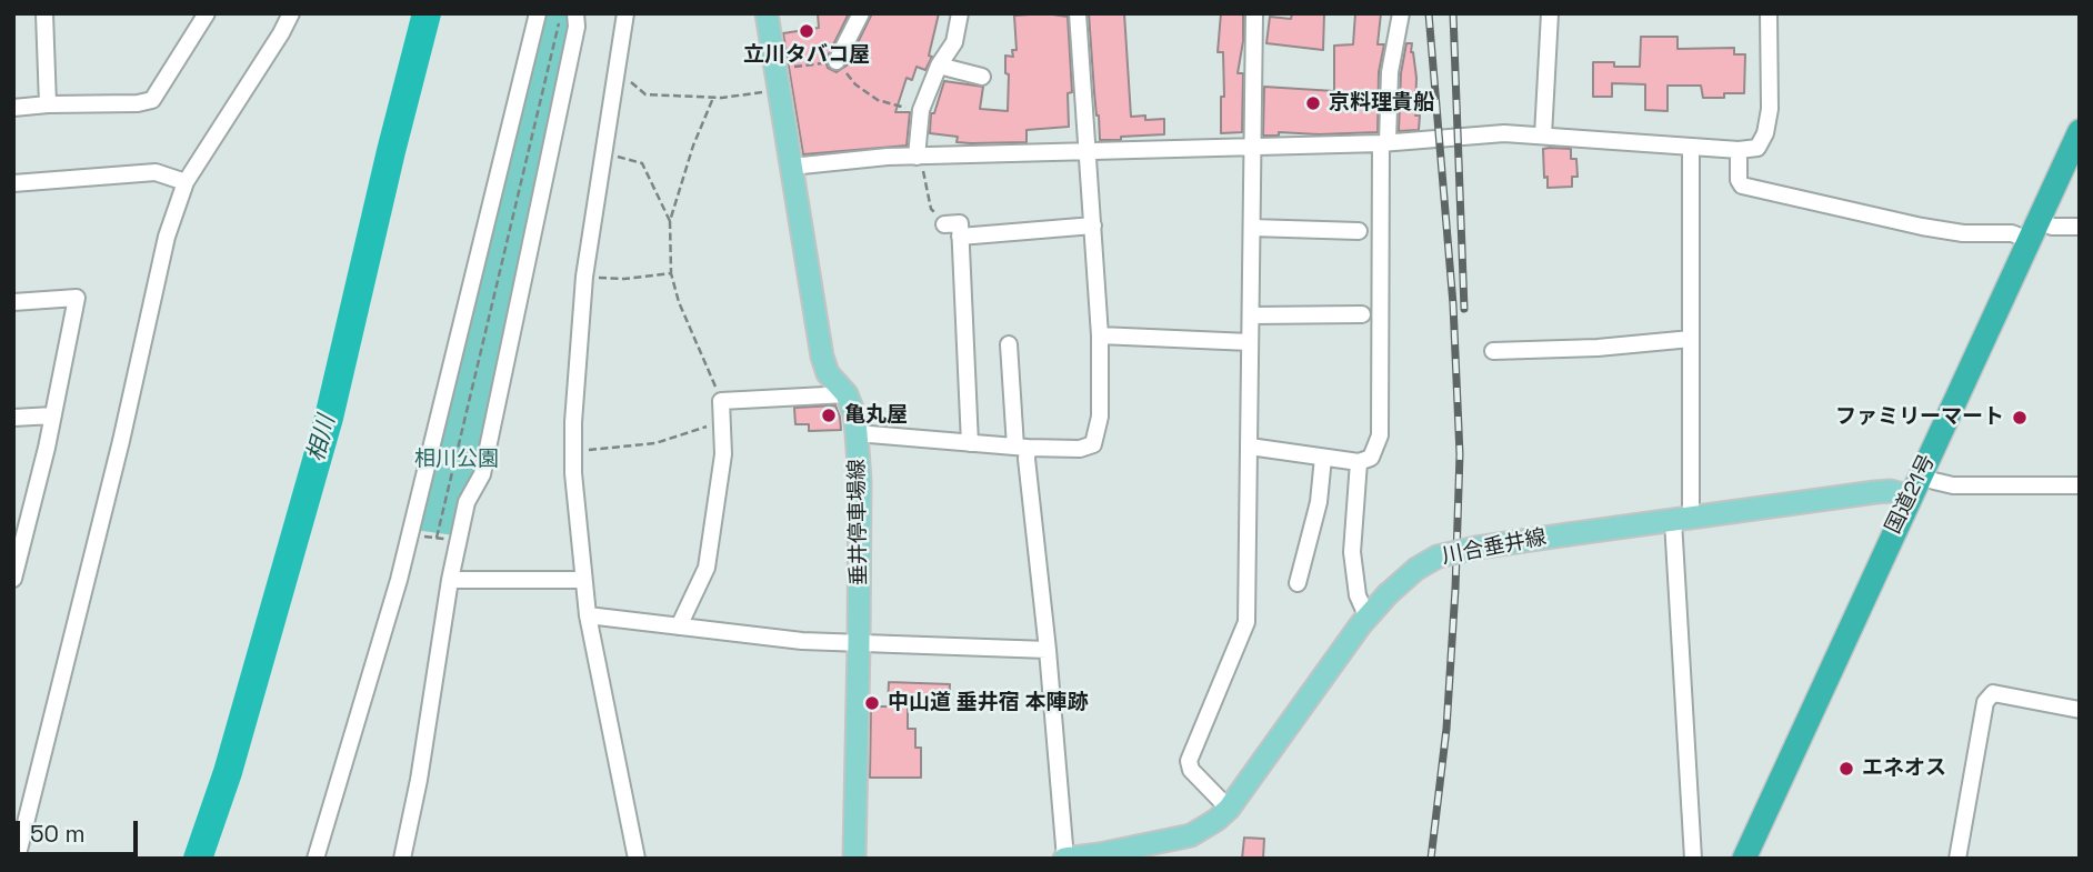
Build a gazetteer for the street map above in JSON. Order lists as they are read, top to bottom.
{
  "streets": {
    "highway": ["国道21号"],
    "main road": ["垂井停車場線", "川合垂井線"]
  },
  "crossings": [
    ["国道21号", "川合垂井線"]
  ],
  "water": ["相川"],
  "parks": ["相川公園"],
  "places": [
    "立川タバコ屋",
    "京料理貴船",
    "亀丸屋",
    "ファミリーマート",
    "中山道 垂井宿 本陣跡",
    "エネオス"
  ],
  "scale_bar": "50 m"
}
